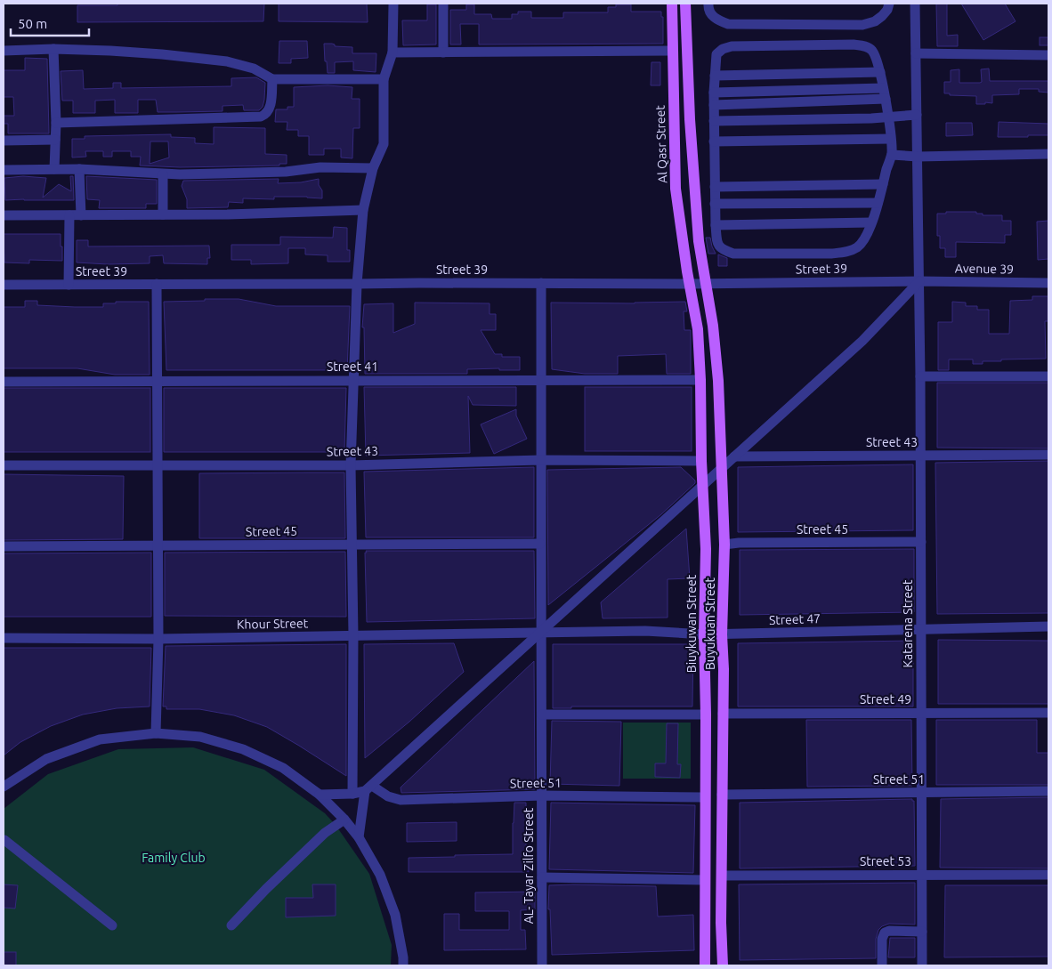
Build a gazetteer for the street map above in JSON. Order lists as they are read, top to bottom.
{
  "streets": {
    "main road": ["Al Qasr Street", "Biuykuwan Street", "Buyukuan Street"],
    "street": [
      "Street 39",
      "Avenue 39",
      "Street 41",
      "Street 43",
      "Street 45",
      "Street 47",
      "Khour Street",
      "Katarena Street",
      "Street 49",
      "Street 51",
      "Street 53",
      "AL- Tayar Zilfo Street"
    ]
  },
  "crossings": [
    ["Al Qasr Street", "Street 39"],
    ["Al Qasr Street", "Biuykuwan Street"],
    ["Street 39", "Avenue 39"],
    ["Street 39", "Biuykuwan Street"],
    ["Street 39", "Buyukuan Street"],
    ["Street 39", "Katarena Street"],
    ["Street 39", "AL- Tayar Zilfo Street"],
    ["Avenue 39", "Katarena Street"],
    ["Street 41", "Biuykuwan Street"],
    ["Street 41", "AL- Tayar Zilfo Street"],
    ["Street 43", "Biuykuwan Street"],
    ["Street 43", "Katarena Street"],
    ["Street 43", "AL- Tayar Zilfo Street"],
    ["Street 45", "Buyukuan Street"],
    ["Street 45", "Katarena Street"],
    ["Street 45", "AL- Tayar Zilfo Street"],
    ["Street 47", "Khour Street"],
    ["Street 47", "Biuykuwan Street"],
    ["Street 47", "Buyukuan Street"],
    ["Street 47", "Katarena Street"],
    ["Street 47", "AL- Tayar Zilfo Street"],
    ["Khour Street", "AL- Tayar Zilfo Street"],
    ["Biuykuwan Street", "Street 51"],
    ["Buyukuan Street", "Street 49"],
    ["Buyukuan Street", "Street 51"],
    ["Buyukuan Street", "Street 53"],
    ["Katarena Street", "Street 49"],
    ["Katarena Street", "Street 51"],
    ["Katarena Street", "Street 53"],
    ["Street 51", "AL- Tayar Zilfo Street"]
  ],
  "parks": ["Family Club"],
  "scale_bar": "50 m"
}
